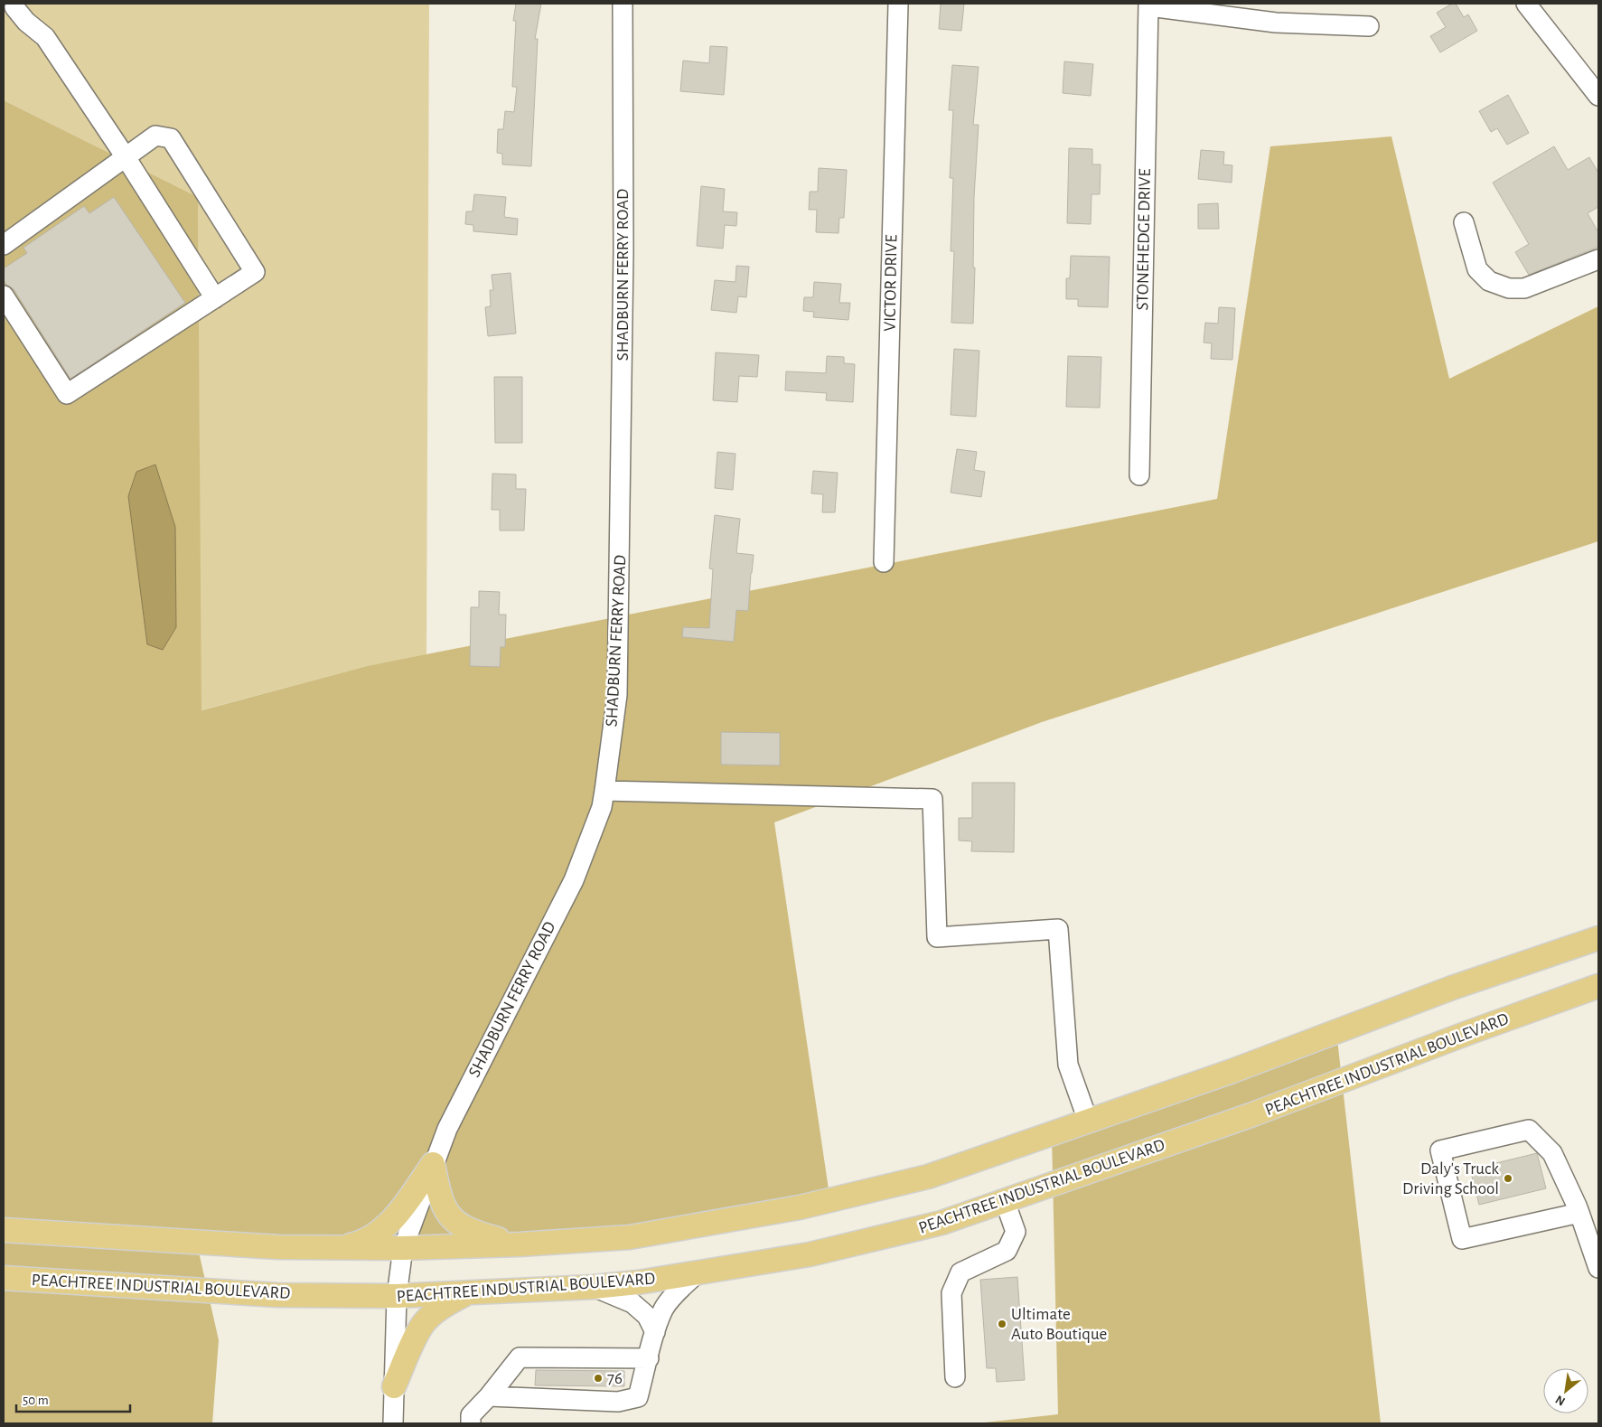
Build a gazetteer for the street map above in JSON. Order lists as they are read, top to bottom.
{
  "streets": {
    "main road": ["PEACHTREE INDUSTRIAL BOULEVARD"],
    "street": ["STONEHEDGE DRIVE", "SHADBURN FERRY ROAD", "VICTOR DRIVE"]
  },
  "crossings": [
    ["SHADBURN FERRY ROAD", "PEACHTREE INDUSTRIAL BOULEVARD"]
  ],
  "places": ["Daly's Truck Driving School", "Ultimate Auto Boutique", "76"],
  "scale_bar": "50 m",
  "north": "bottom left"
}
